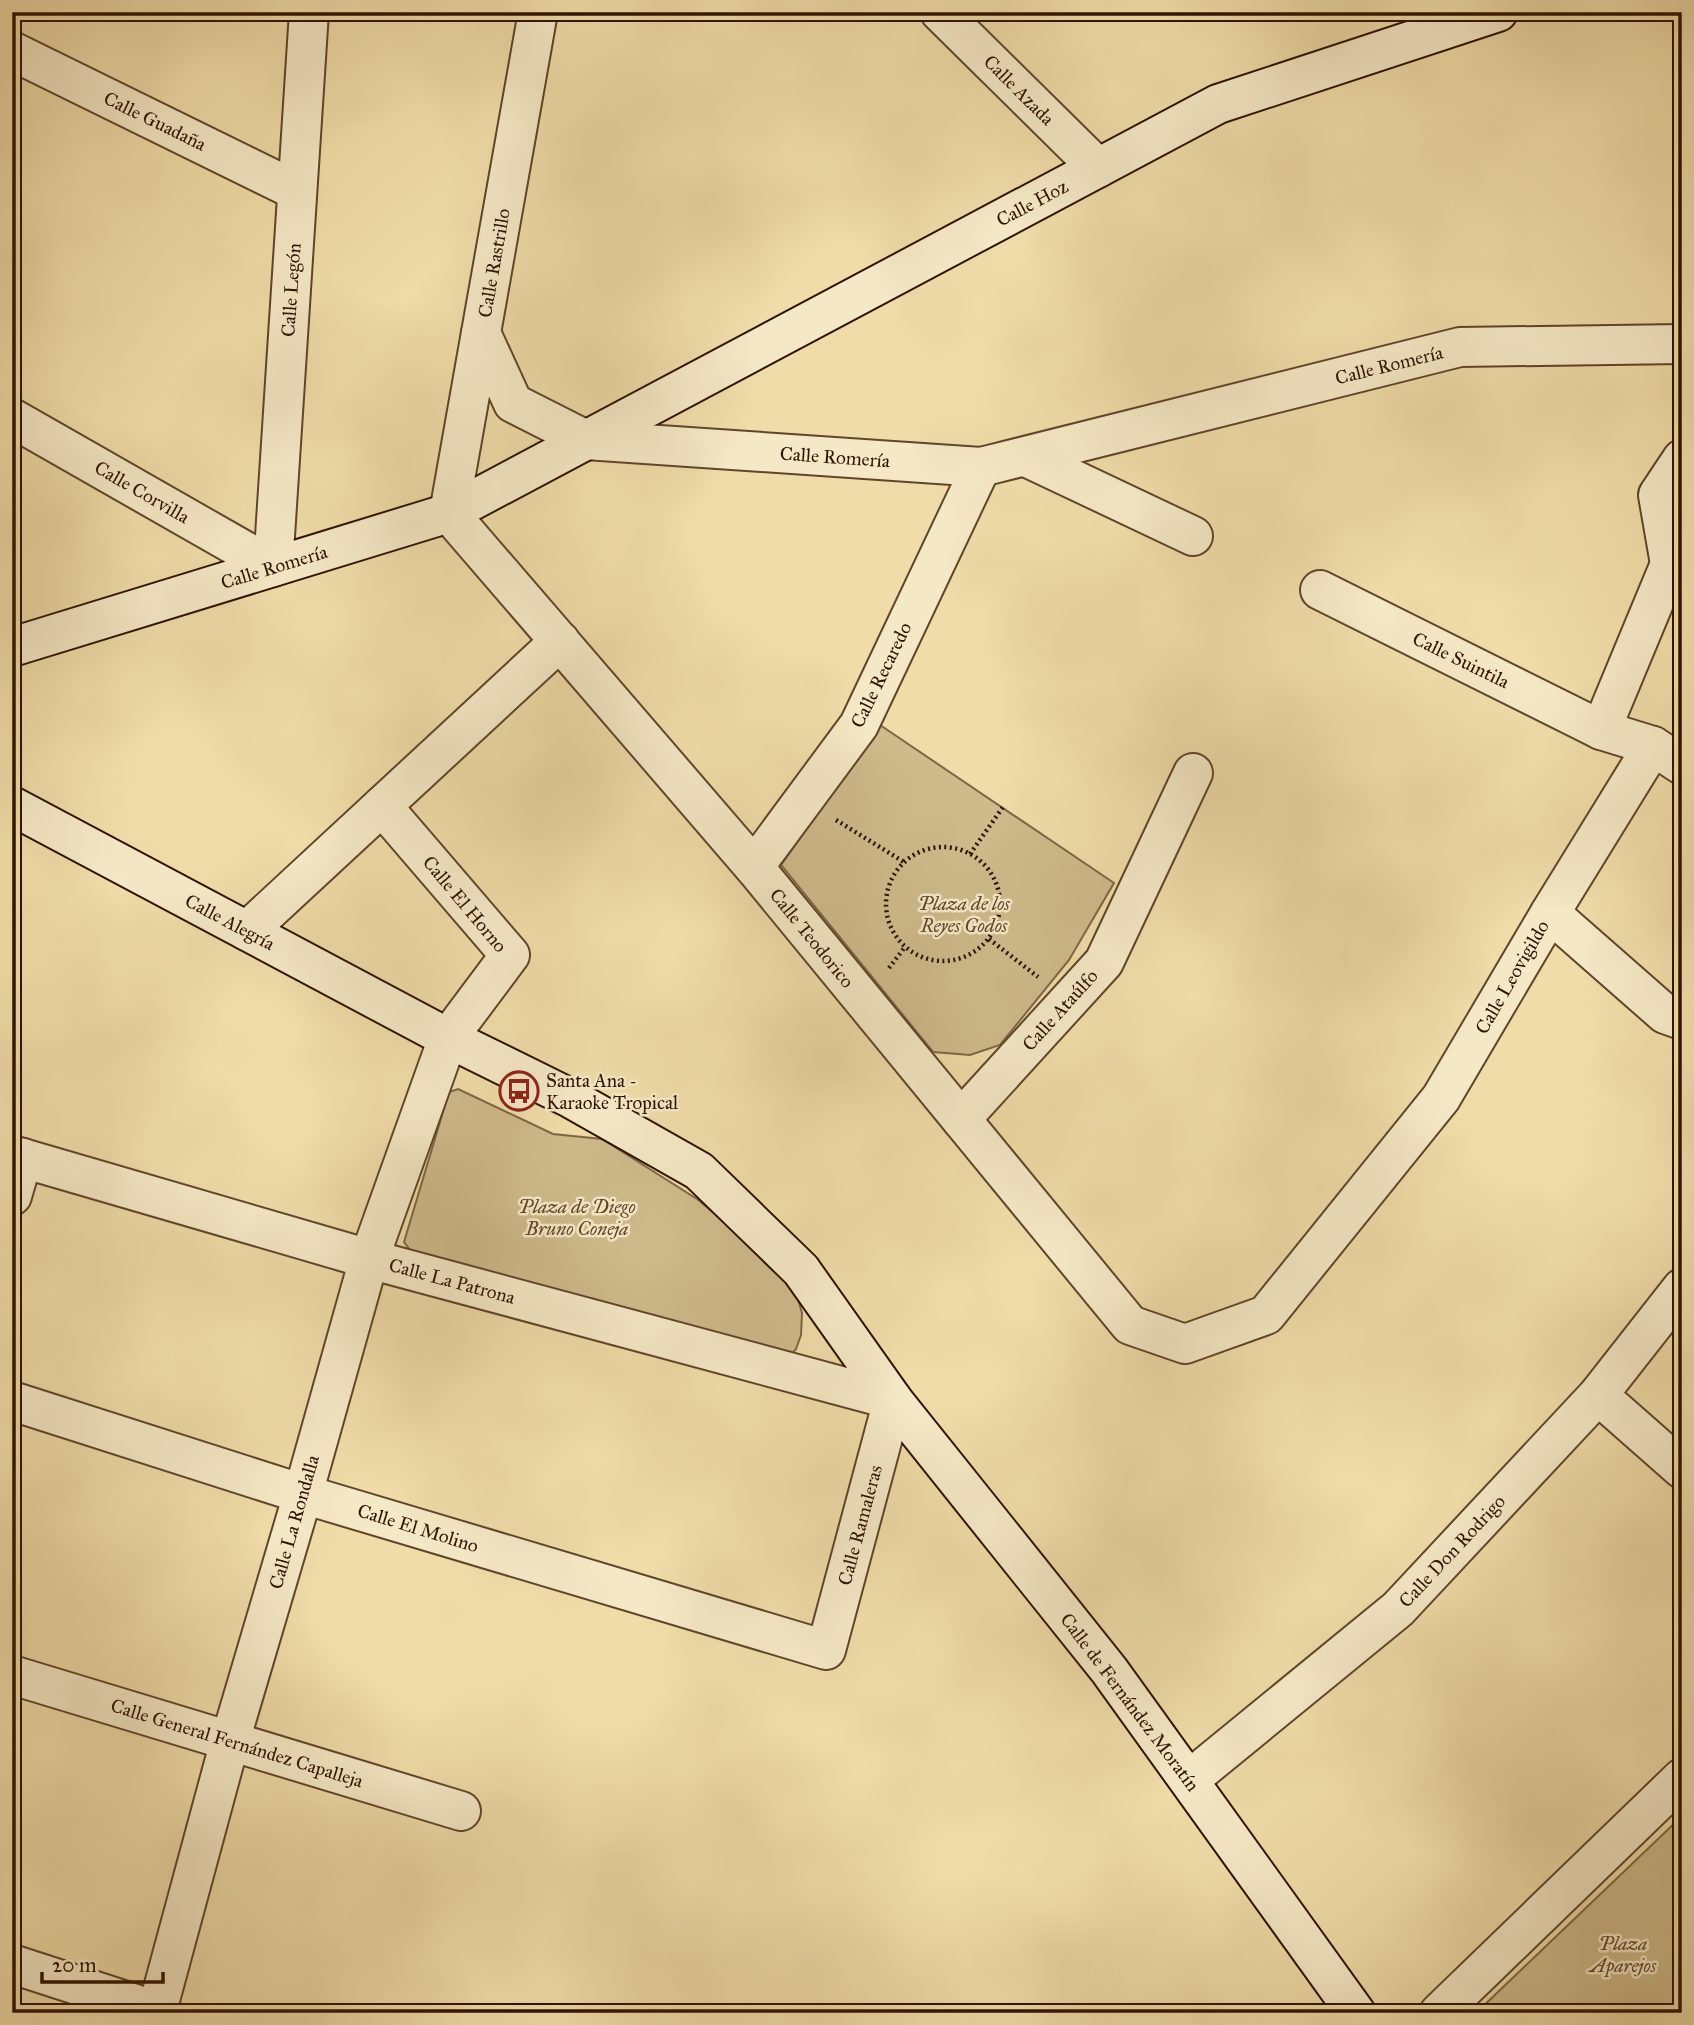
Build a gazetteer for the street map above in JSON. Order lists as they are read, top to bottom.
{
  "streets": {
    "street": [
      "Calle Azada",
      "Calle Guadaña",
      "Calle Hoz",
      "Calle Rastrillo",
      "Calle Legón",
      "Calle Romería",
      "Calle Corvilla",
      "Calle Suintila",
      "Calle Recaredo",
      "Calle El Horno",
      "Calle Alegría",
      "Calle Teodorico",
      "Calle Leovigildo",
      "Calle Ataúlfo",
      "Calle La Patrona",
      "Calle La Rondalla",
      "Calle Ramaleras",
      "Calle El Molino",
      "Calle Don Rodrigo",
      "Calle de Fernández Moratín",
      "Calle General Fernández Capalleja"
    ]
  },
  "crossings": [
    ["Calle Azada", "Calle Hoz"],
    ["Calle Guadaña", "Calle Legón"],
    ["Calle Hoz", "Calle Romería"],
    ["Calle Rastrillo", "Calle Romería"],
    ["Calle Rastrillo", "Calle Teodorico"],
    ["Calle Legón", "Calle Romería"],
    ["Calle Legón", "Calle Corvilla"],
    ["Calle Romería", "Calle Corvilla"],
    ["Calle Romería", "Calle Recaredo"],
    ["Calle Romería", "Calle Teodorico"],
    ["Calle Suintila", "Calle Leovigildo"],
    ["Calle Recaredo", "Calle Teodorico"],
    ["Calle El Horno", "Calle Alegría"],
    ["Calle El Horno", "Calle La Rondalla"],
    ["Calle Alegría", "Calle La Rondalla"],
    ["Calle Teodorico", "Calle Leovigildo"],
    ["Calle Teodorico", "Calle Ataúlfo"],
    ["Calle La Patrona", "Calle La Rondalla"],
    ["Calle La Patrona", "Calle Ramaleras"],
    ["Calle La Patrona", "Calle de Fernández Moratín"],
    ["Calle La Rondalla", "Calle El Molino"],
    ["Calle La Rondalla", "Calle General Fernández Capalleja"],
    ["Calle Ramaleras", "Calle El Molino"],
    ["Calle Ramaleras", "Calle de Fernández Moratín"],
    ["Calle Don Rodrigo", "Calle de Fernández Moratín"]
  ],
  "parks": ["Plaza de los Reyes Godos", "Plaza de Diego Bruno Coneja", "Plaza Aparejos"],
  "places": {
    "bus stop": ["Santa Ana - Karaoke Tropical"]
  },
  "scale_bar": "20 m"
}
